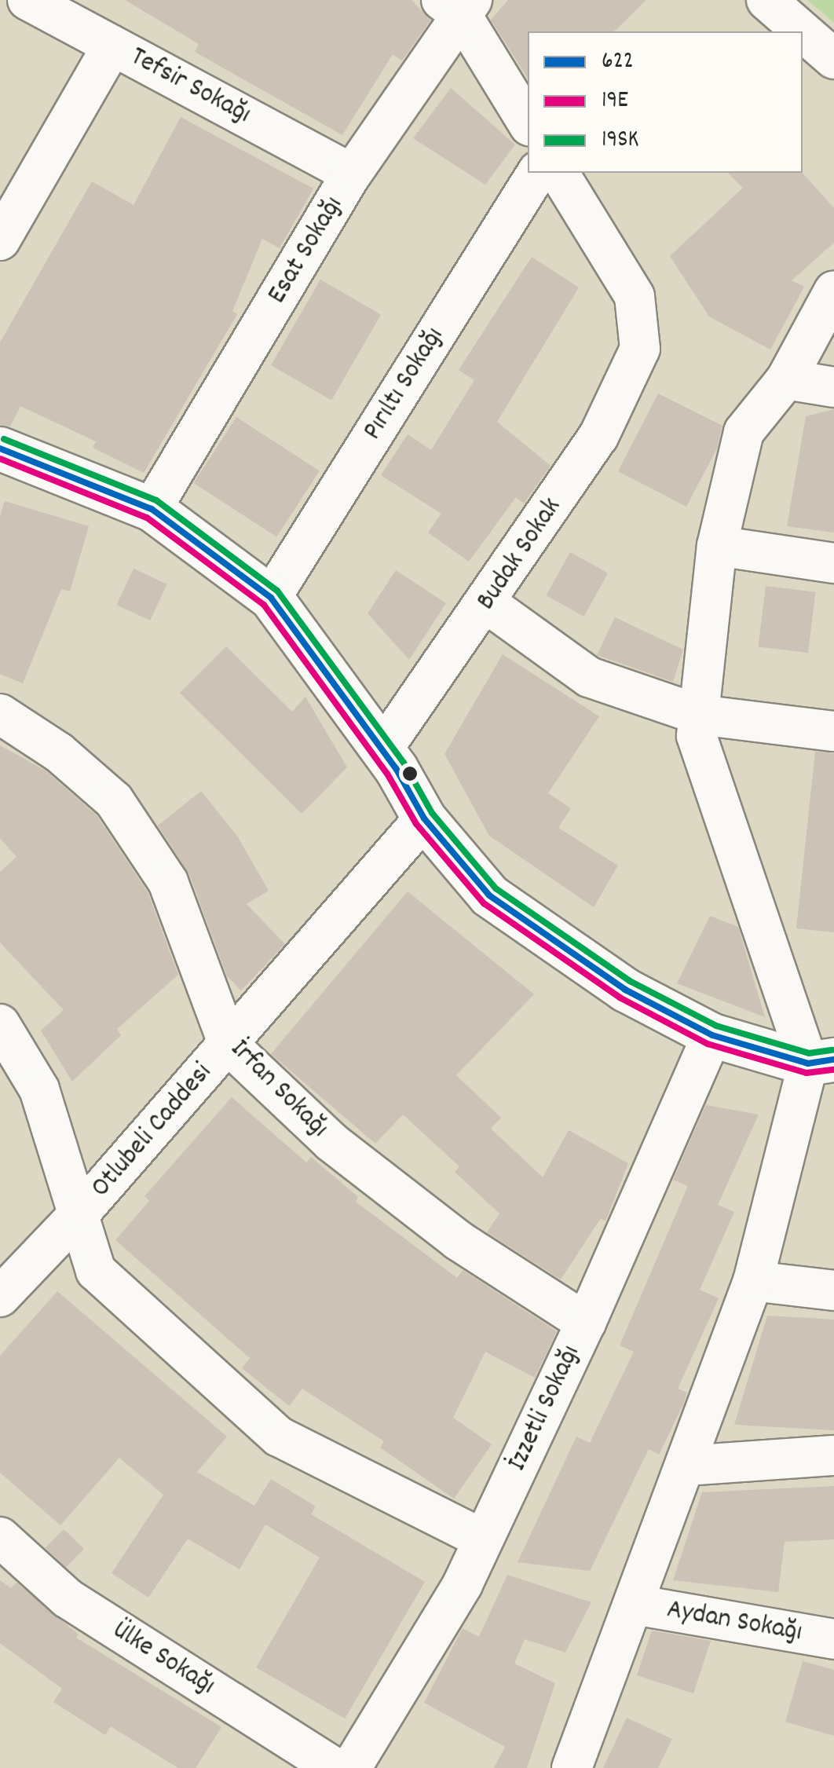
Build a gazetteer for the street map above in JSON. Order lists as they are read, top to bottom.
{
  "streets": {
    "street": [
      "Tefsir Sokağı",
      "Esat Sokağı",
      "Pırıltı Sokağı",
      "Budak Sokak",
      "İrfan Sokağı",
      "Otlubeli Caddesi",
      "İzzetli Sokağı",
      "Aydan Sokağı",
      "Ülke Sokağı"
    ]
  },
  "crossings": [
    ["Tefsir Sokağı", "Esat Sokağı"],
    ["İrfan Sokağı", "Otlubeli Caddesi"],
    ["İrfan Sokağı", "İzzetli Sokağı"]
  ],
  "lines": ["transit line 19SK", "transit line 622", "transit line 19E"],
  "legend": ["622", "19E", "19SK"]
}
